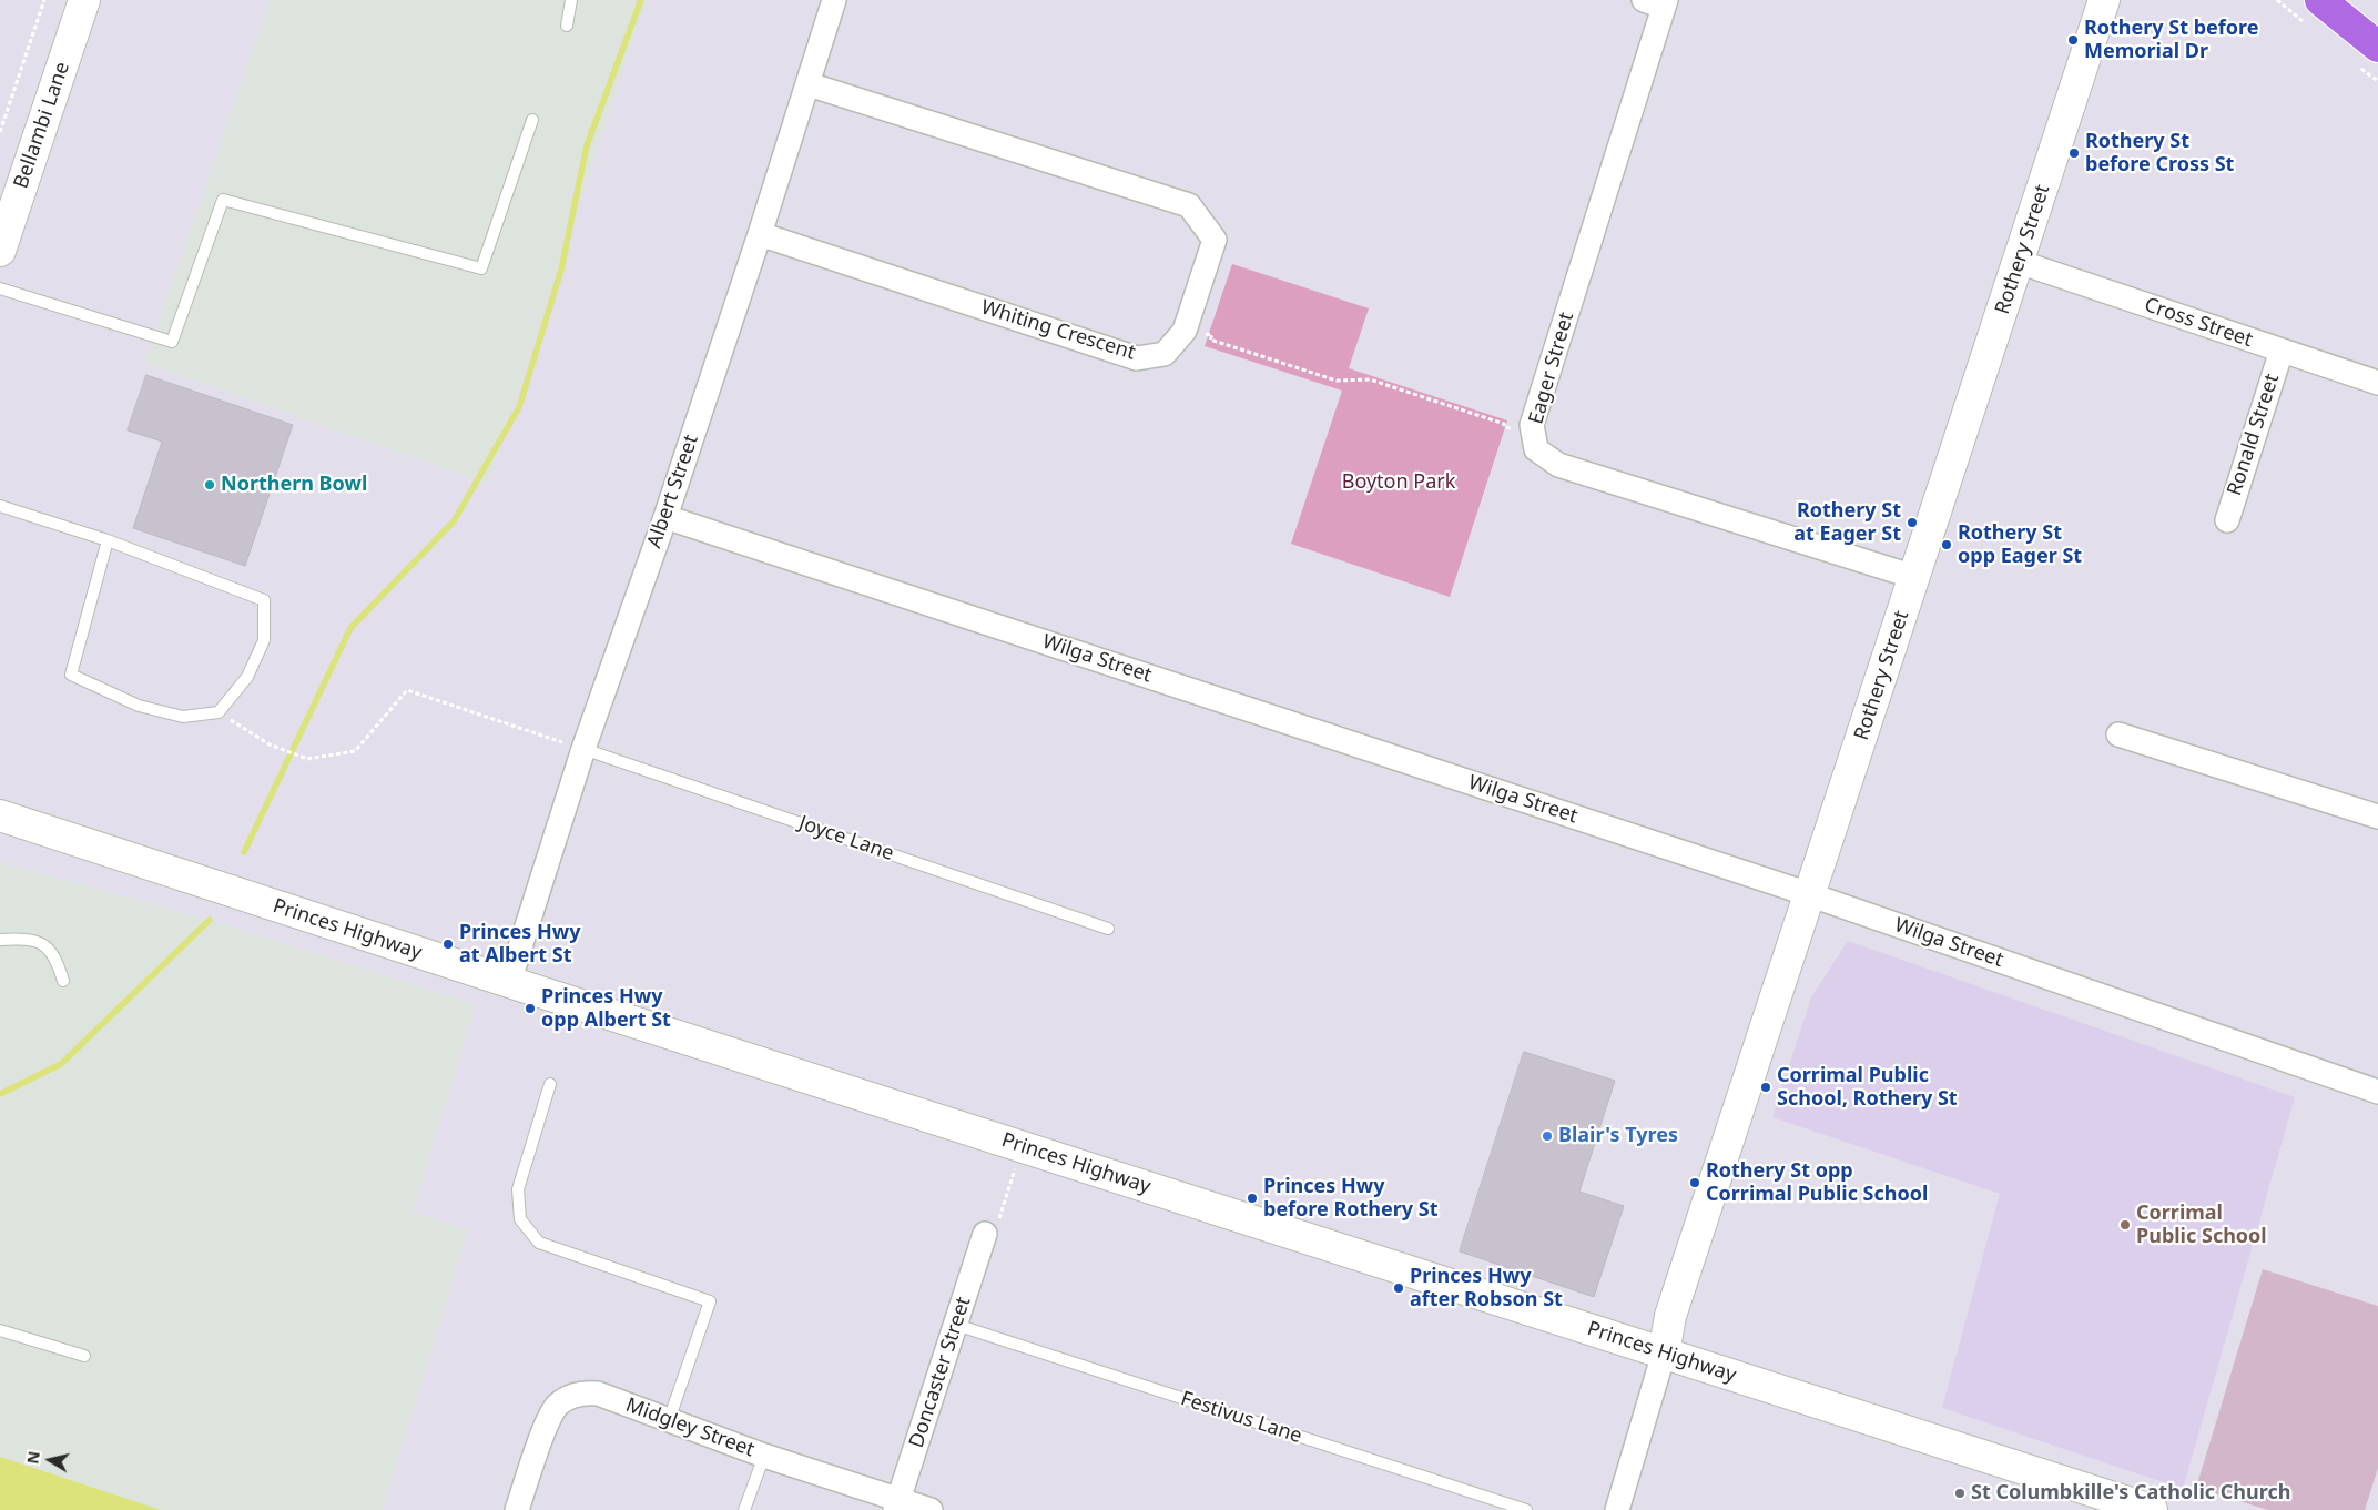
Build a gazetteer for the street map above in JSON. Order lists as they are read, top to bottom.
{
  "streets": {
    "main road": ["Bellambi Lane", "Rothery Street", "Princes Highway"],
    "street": [
      "Cross Street",
      "Whiting Crescent",
      "Eager Street",
      "Ronald Street",
      "Albert Street",
      "Wilga Street",
      "Doncaster Street",
      "Midgley Street"
    ],
    "lane": ["Joyce Lane", "Festivus Lane"]
  },
  "crossings": [
    ["Rothery Street", "Cross Street"],
    ["Rothery Street", "Eager Street"],
    ["Rothery Street", "Wilga Street"],
    ["Rothery Street", "Princes Highway"],
    ["Cross Street", "Ronald Street"],
    ["Whiting Crescent", "Albert Street"],
    ["Albert Street", "Wilga Street"],
    ["Albert Street", "Joyce Lane"],
    ["Albert Street", "Princes Highway"],
    ["Doncaster Street", "Festivus Lane"],
    ["Doncaster Street", "Midgley Street"]
  ],
  "parks": ["Boyton Park"],
  "places": [
    "Rothery St before Memorial Dr",
    "Rothery St before Cross St",
    "Northern Bowl",
    "Rothery St at Eager St",
    "Rothery St opp Eager St",
    "Princes Hwy at Albert St",
    "Princes Hwy opp Albert St",
    "Corrimal Public School, Rothery St",
    "Blair's Tyres",
    "Rothery St opp Corrimal Public School",
    "Princes Hwy before Rothery St",
    "Corrimal Public School",
    "Princes Hwy after Robson St",
    "St Columbkille's Catholic Church"
  ],
  "north": "left"
}
